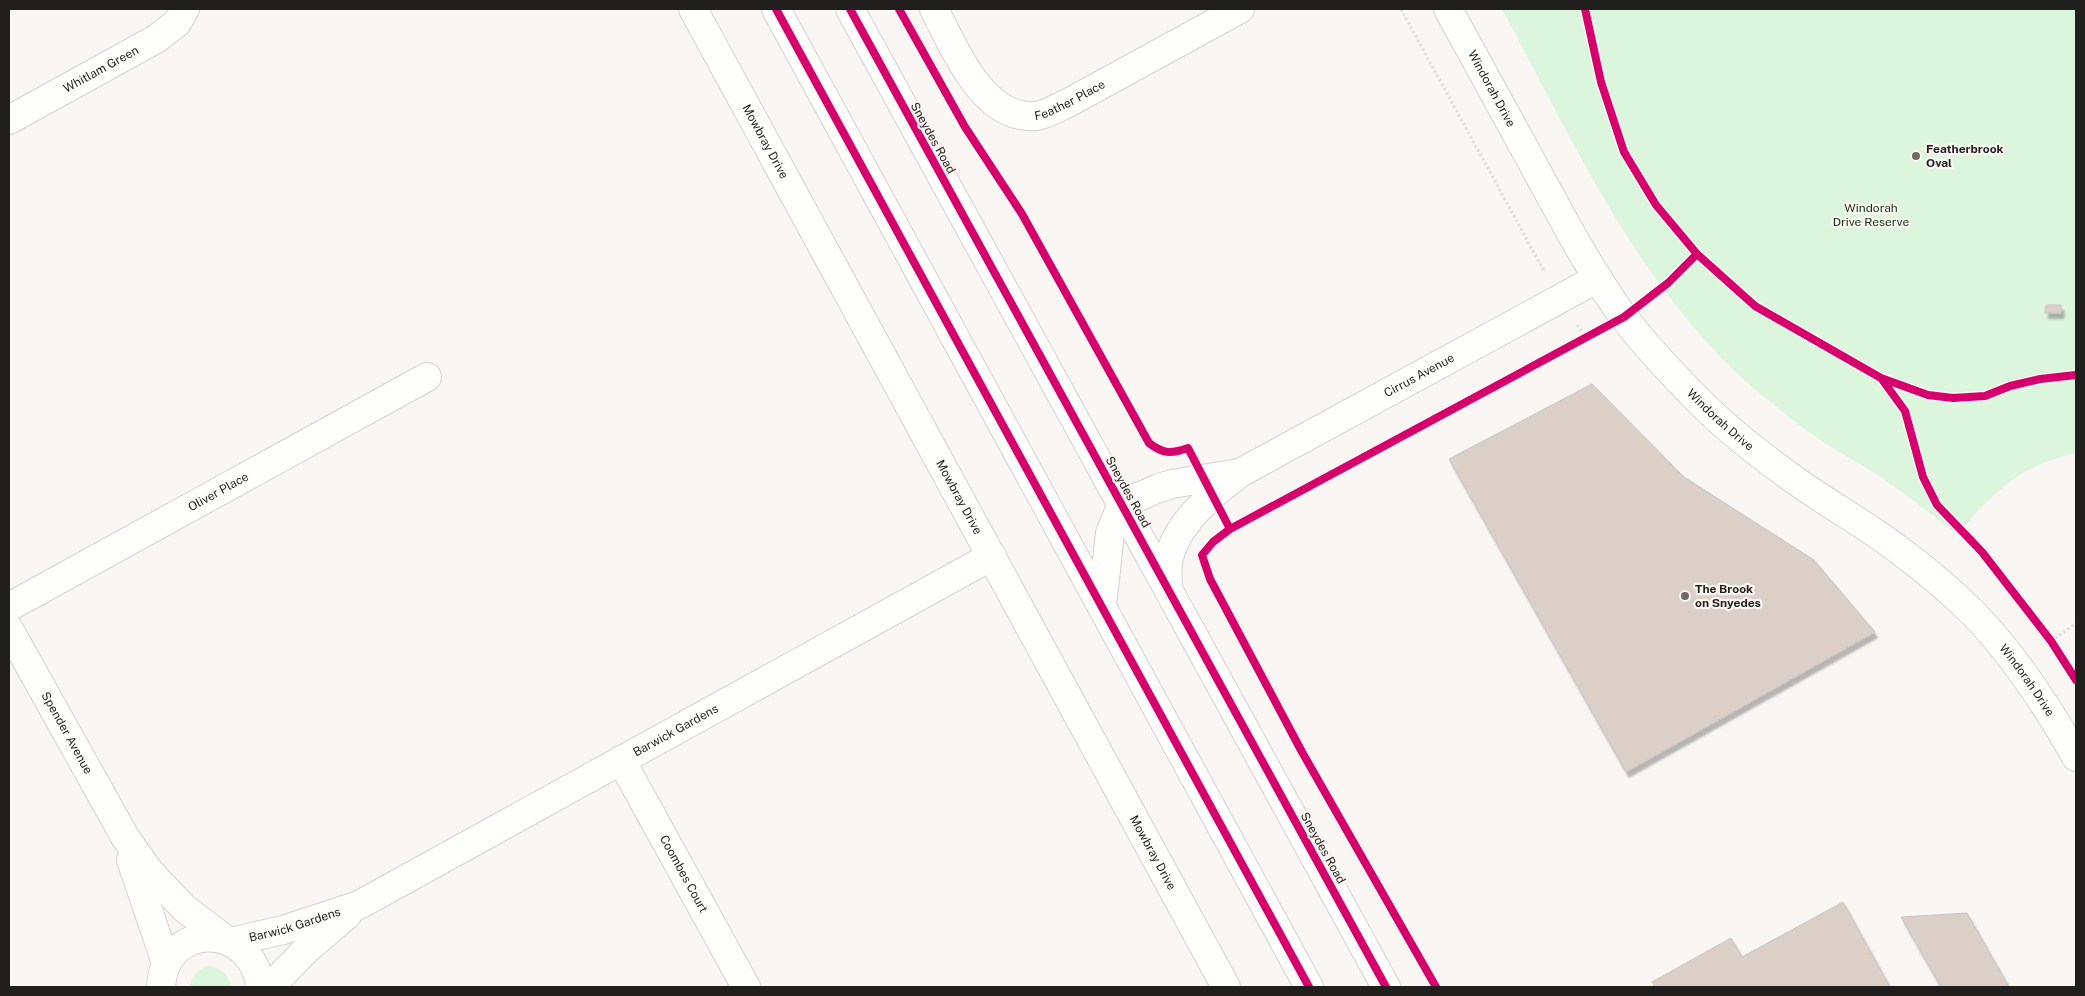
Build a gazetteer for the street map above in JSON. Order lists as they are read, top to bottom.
{
  "streets": {
    "street": [
      "Whitlam Green",
      "Windorah Drive",
      "Feather Place",
      "Sneydes Road",
      "Mowbray Drive",
      "Cirrus Avenue",
      "Oliver Place",
      "Barwick Gardens",
      "Spender Avenue",
      "Coombes Court"
    ]
  },
  "crossings": [
    ["Windorah Drive", "Cirrus Avenue"],
    ["Sneydes Road", "Cirrus Avenue"],
    ["Mowbray Drive", "Barwick Gardens"],
    ["Barwick Gardens", "Spender Avenue"],
    ["Barwick Gardens", "Coombes Court"]
  ],
  "parks": ["Windorah Drive Reserve"],
  "places": ["Featherbrook Oval", "The Brook on Snyedes"]
}
